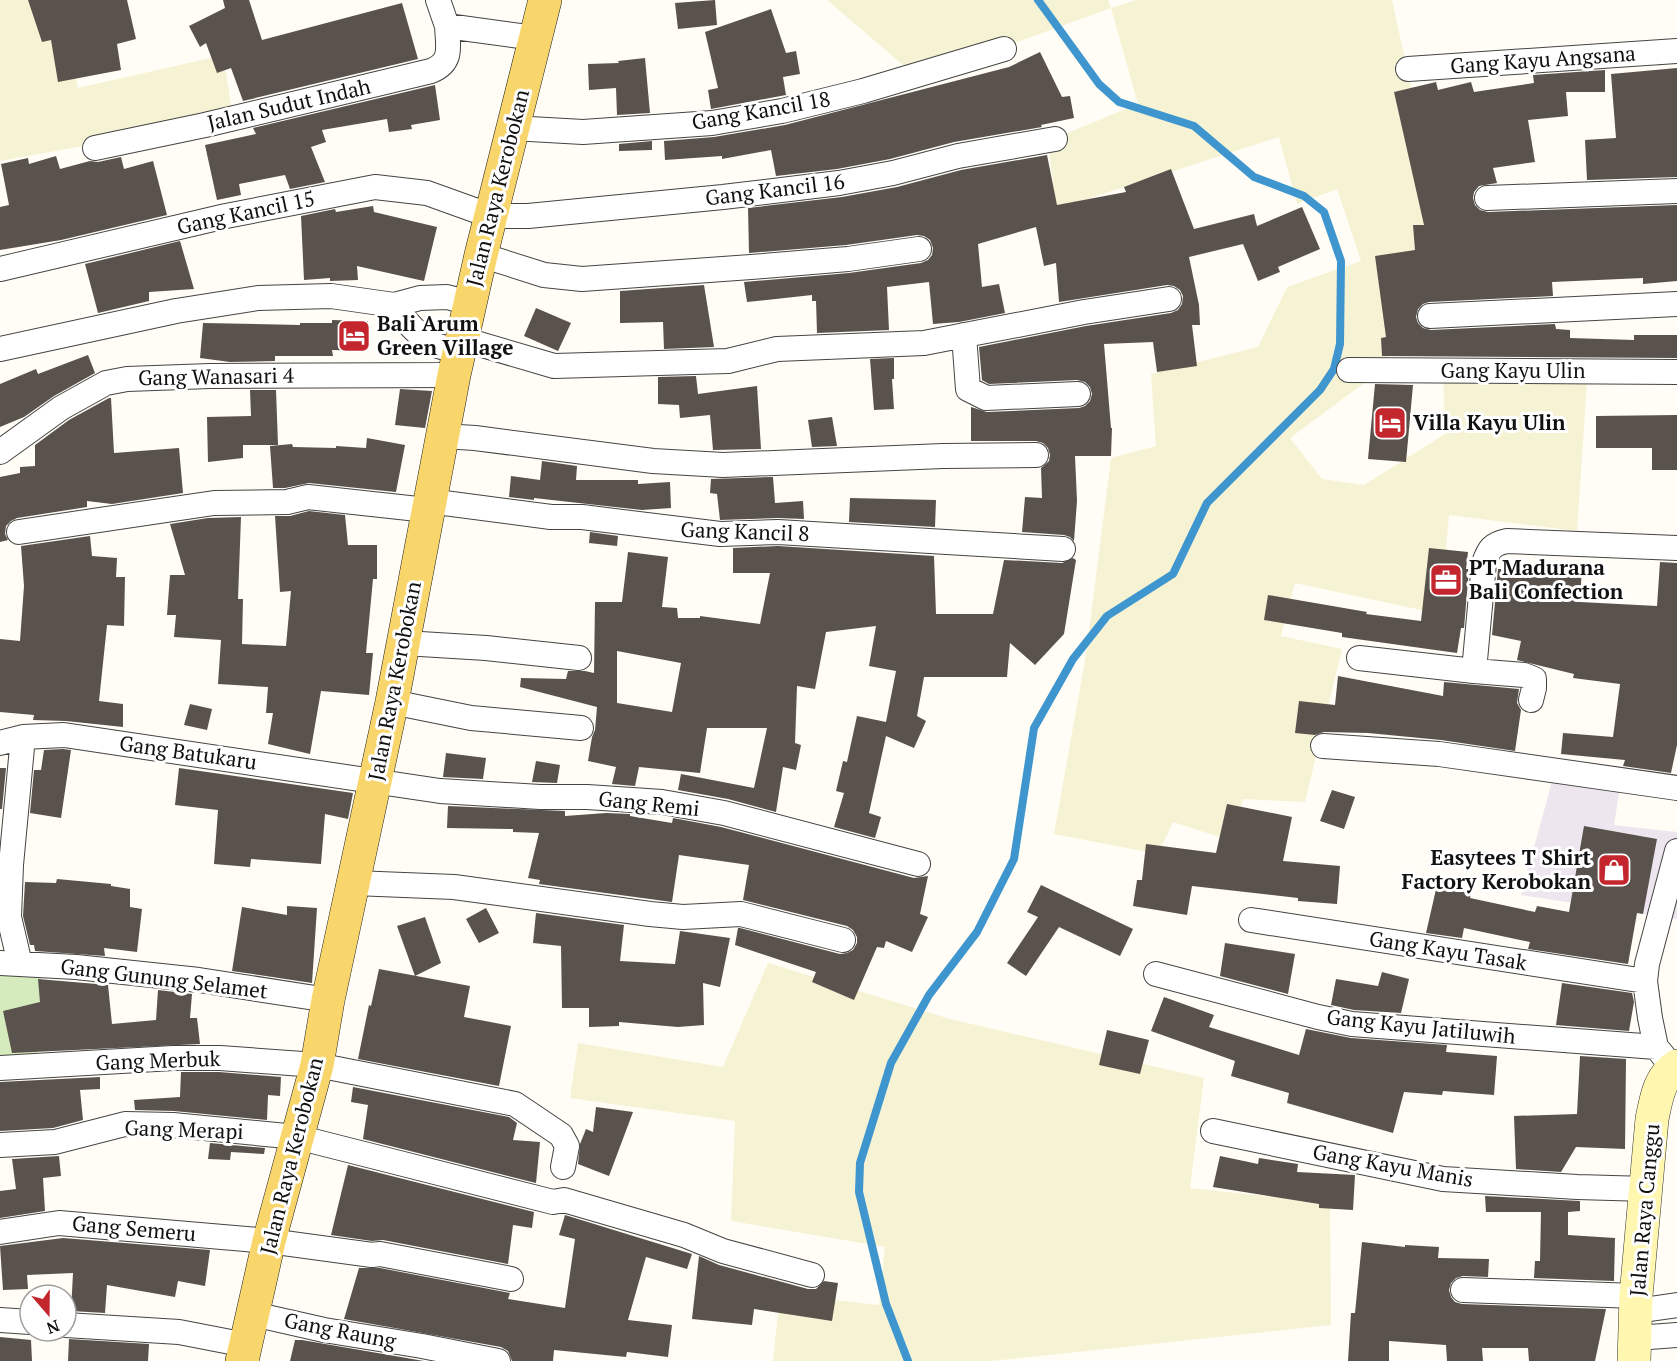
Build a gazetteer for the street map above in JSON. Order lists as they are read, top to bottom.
{
  "streets": {
    "main road": ["Jalan Raya Kerobokan", "Jalan Raya Canggu"],
    "street": [
      "Gang Kayu Angsana",
      "Jalan Sudut Indah",
      "Gang Kancil 18",
      "Gang Kancil 16",
      "Gang Kancil 15",
      "Gang Kayu Ulin",
      "Gang Wanasari 4",
      "Gang Kancil 8",
      "Gang Batukaru",
      "Gang Remi",
      "Gang Kayu Tasak",
      "Gang Gunung Selamet",
      "Gang Kayu Jatiluwih",
      "Gang Merbuk",
      "Gang Merapi",
      "Gang Kayu Manis",
      "Gang Semeru",
      "Gang Raung"
    ]
  },
  "crossings": [
    ["Gang Kancil 18", "Jalan Raya Kerobokan"],
    ["Jalan Raya Kerobokan", "Gang Kancil 16"],
    ["Jalan Raya Kerobokan", "Gang Kancil 15"],
    ["Jalan Raya Kerobokan", "Gang Wanasari 4"],
    ["Jalan Raya Kerobokan", "Gang Kancil 8"],
    ["Jalan Raya Kerobokan", "Gang Batukaru"],
    ["Jalan Raya Kerobokan", "Gang Remi"],
    ["Jalan Raya Kerobokan", "Gang Gunung Selamet"],
    ["Jalan Raya Kerobokan", "Gang Merbuk"],
    ["Jalan Raya Kerobokan", "Gang Merapi"],
    ["Jalan Raya Kerobokan", "Gang Semeru"],
    ["Jalan Raya Kerobokan", "Gang Raung"],
    ["Gang Kancil 16", "Gang Kancil 15"],
    ["Gang Batukaru", "Gang Remi"],
    ["Gang Kayu Jatiluwih", "Jalan Raya Canggu"],
    ["Gang Kayu Manis", "Jalan Raya Canggu"]
  ],
  "places": {
    "hotel": ["Bali Arum Green Village", "Villa Kayu Ulin"],
    "office": ["PT Madurana Bali Confection"],
    "shop": ["Easytees T Shirt Factory Kerobokan"]
  },
  "north": "bottom"
}
